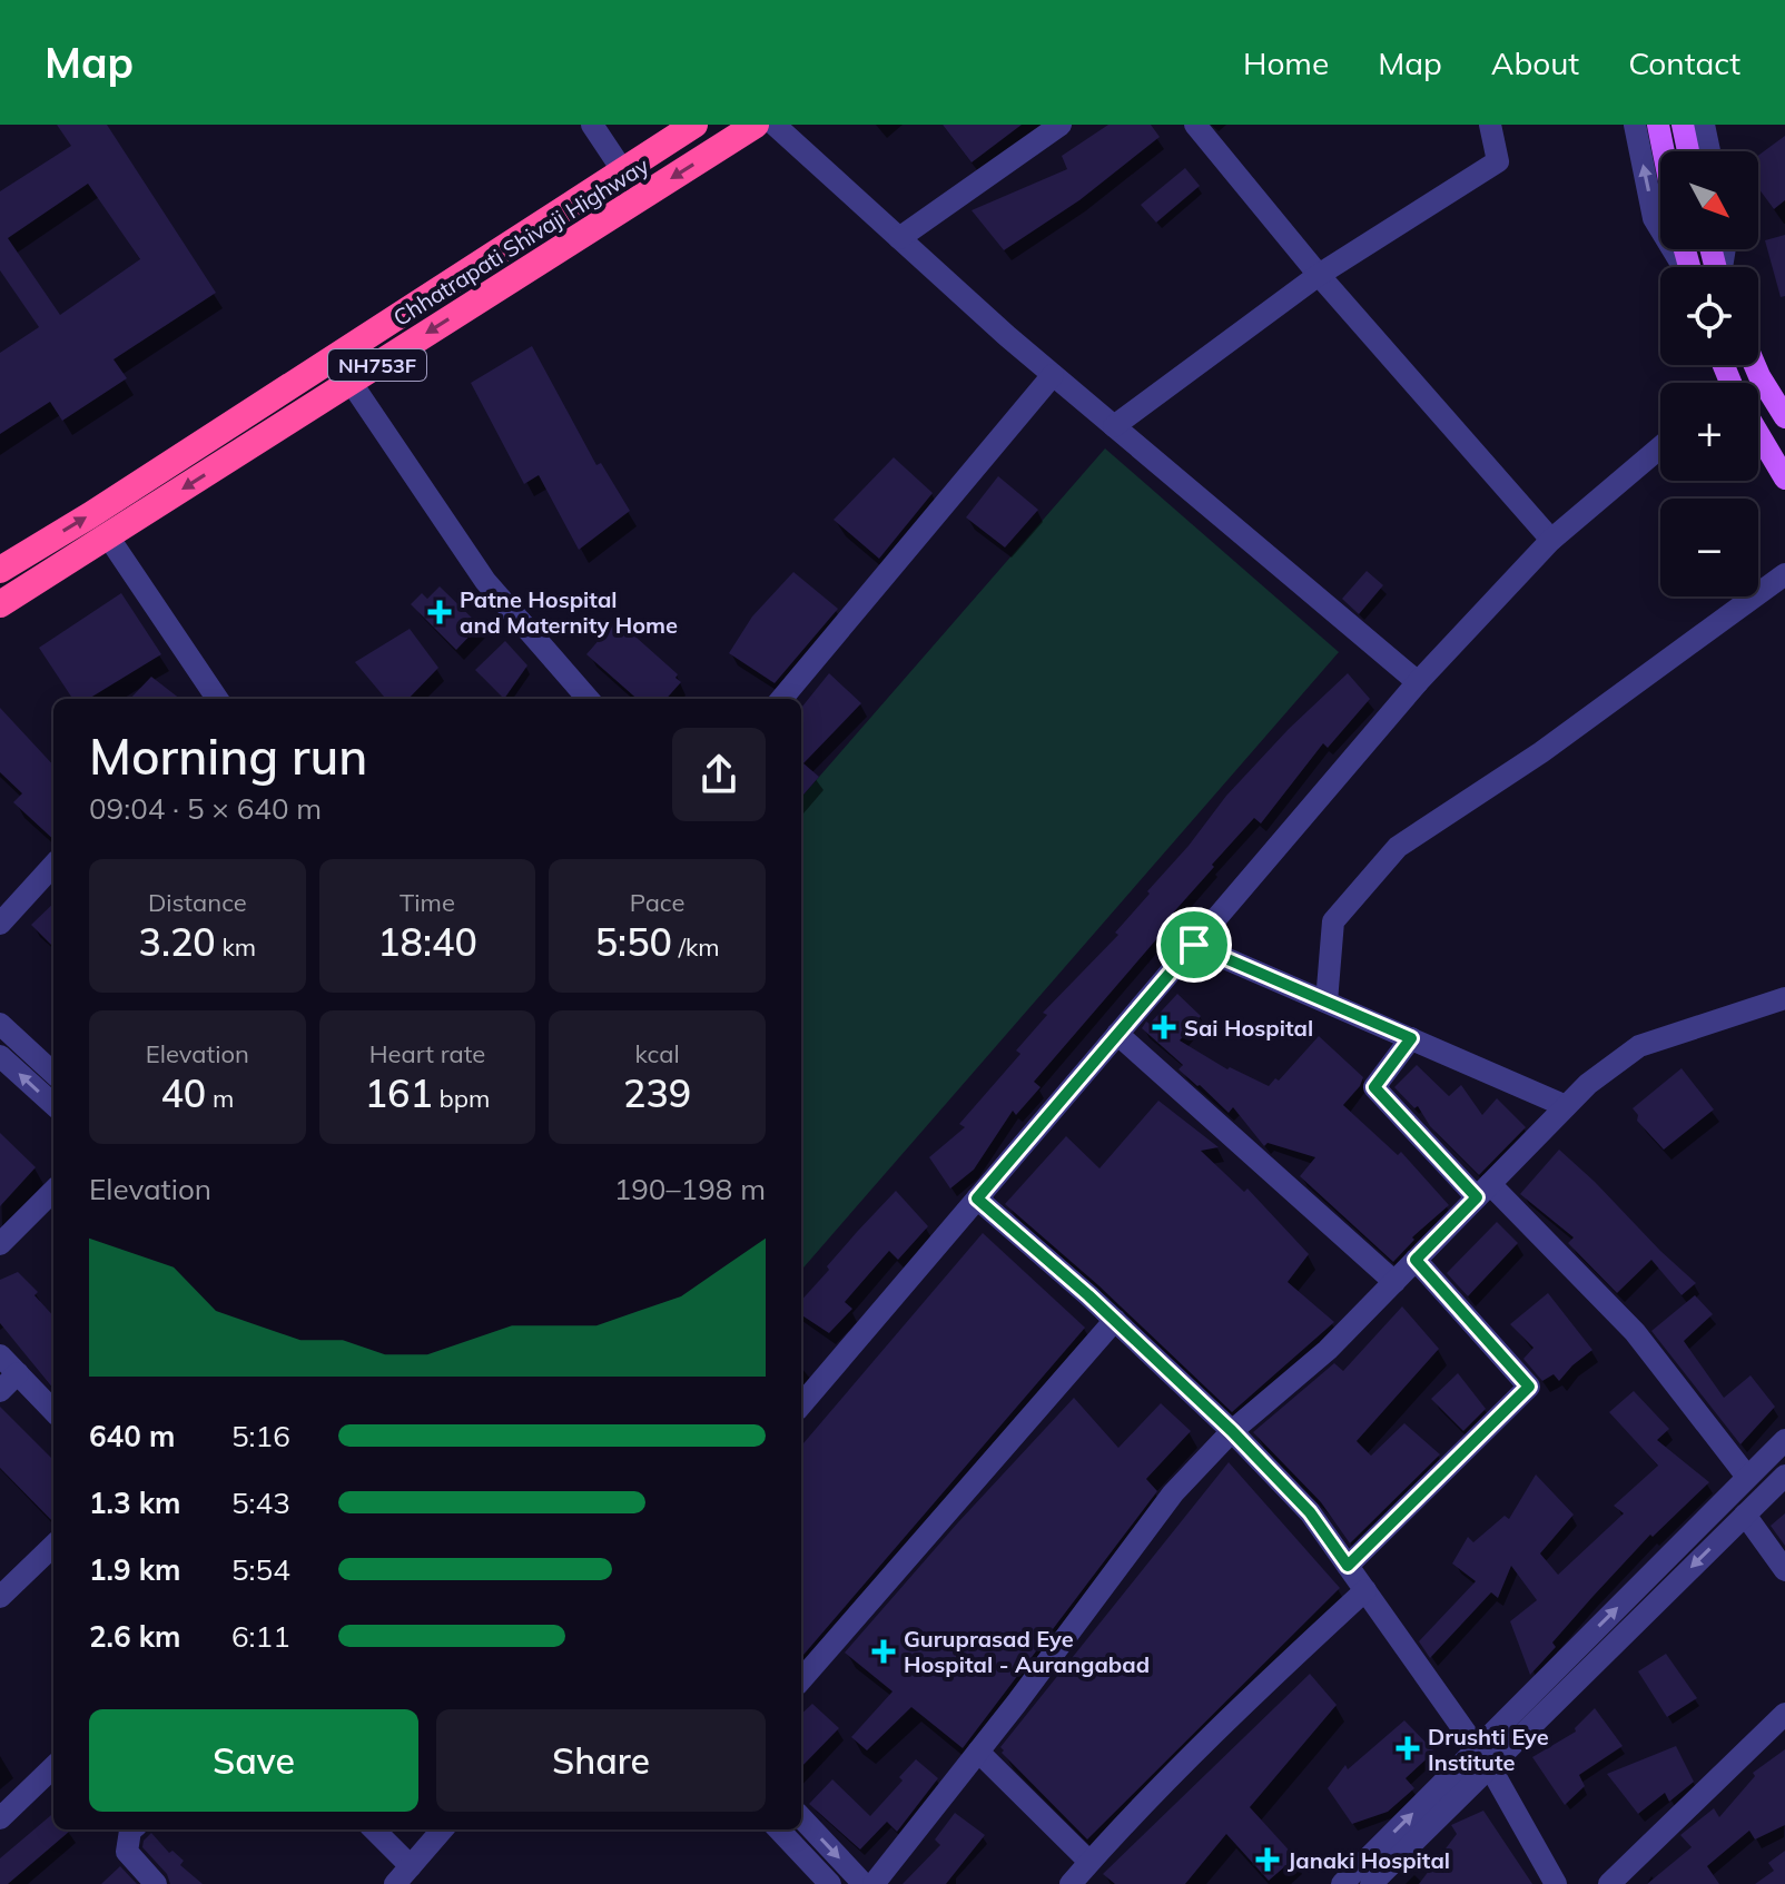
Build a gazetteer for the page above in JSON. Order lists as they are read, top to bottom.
{
  "streets": {
    "highway": ["Chhatrapati Shivaji Highway", "NH753F"]
  },
  "places": {
    "health": [
      "Patne Hospital and Maternity Home",
      "Sai Hospital",
      "Guruprasad Eye Hospital - Aurangabad",
      "Drushti Eye Institute",
      "Janaki Hospital"
    ]
  },
  "north": "bottom right",
  "page": {
    "header": "Map",
    "nav": [
      "Home",
      "Map",
      "About",
      "Contact"
    ],
    "map_buttons": ["+", "−"],
    "heading": ["Morning run", "09:04 · 5 × 640 m"],
    "stats": [
      ["Distance", "3.20 km"],
      ["Time", "18:40"],
      ["Pace", "5:50 /km"],
      ["Elevation", "40 m"],
      ["Heart rate", "161 bpm"],
      ["kcal", "239"]
    ],
    "chart": ["Elevation", "190–198 m"],
    "list": [
      {
        "name": "640 m",
        "note": "5:16"
      },
      {
        "name": "1.3 km",
        "note": "5:43"
      },
      {
        "name": "1.9 km",
        "note": "5:54"
      },
      {
        "name": "2.6 km",
        "note": "6:11"
      }
    ],
    "buttons": ["Save", "Share"]
  }
}
